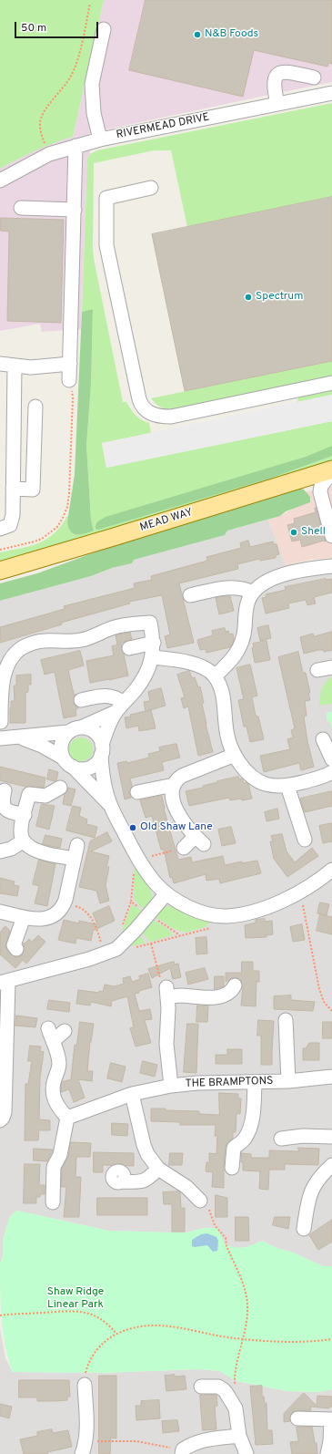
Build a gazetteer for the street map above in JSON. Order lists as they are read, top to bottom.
{
  "streets": {
    "main road": ["MEAD WAY"],
    "street": ["RIVERMEAD DRIVE", "THE BRAMPTONS"]
  },
  "parks": ["Shaw Ridge Linear Park"],
  "places": [
    "N&B Foods",
    "Spectrum",
    "Shell",
    "Old Shaw Lane"
  ],
  "scale_bar": "50 m"
}
